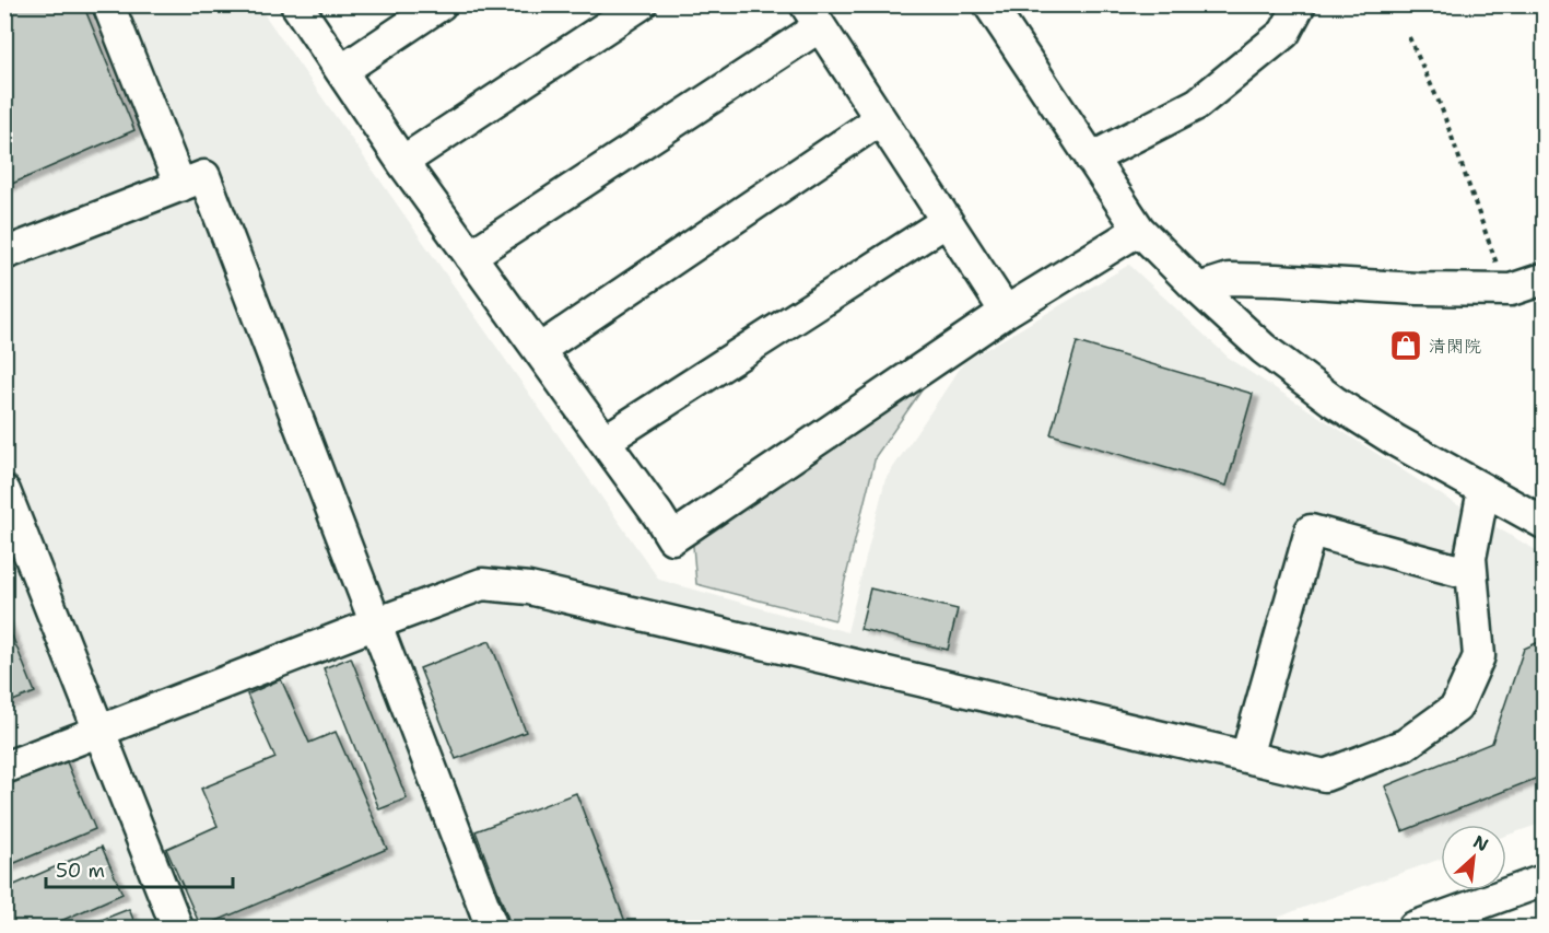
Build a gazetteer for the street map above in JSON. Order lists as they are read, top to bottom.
{
  "places": {
    "shop": ["清閑院"]
  },
  "scale_bar": "50 m",
  "north": "top right"
}
